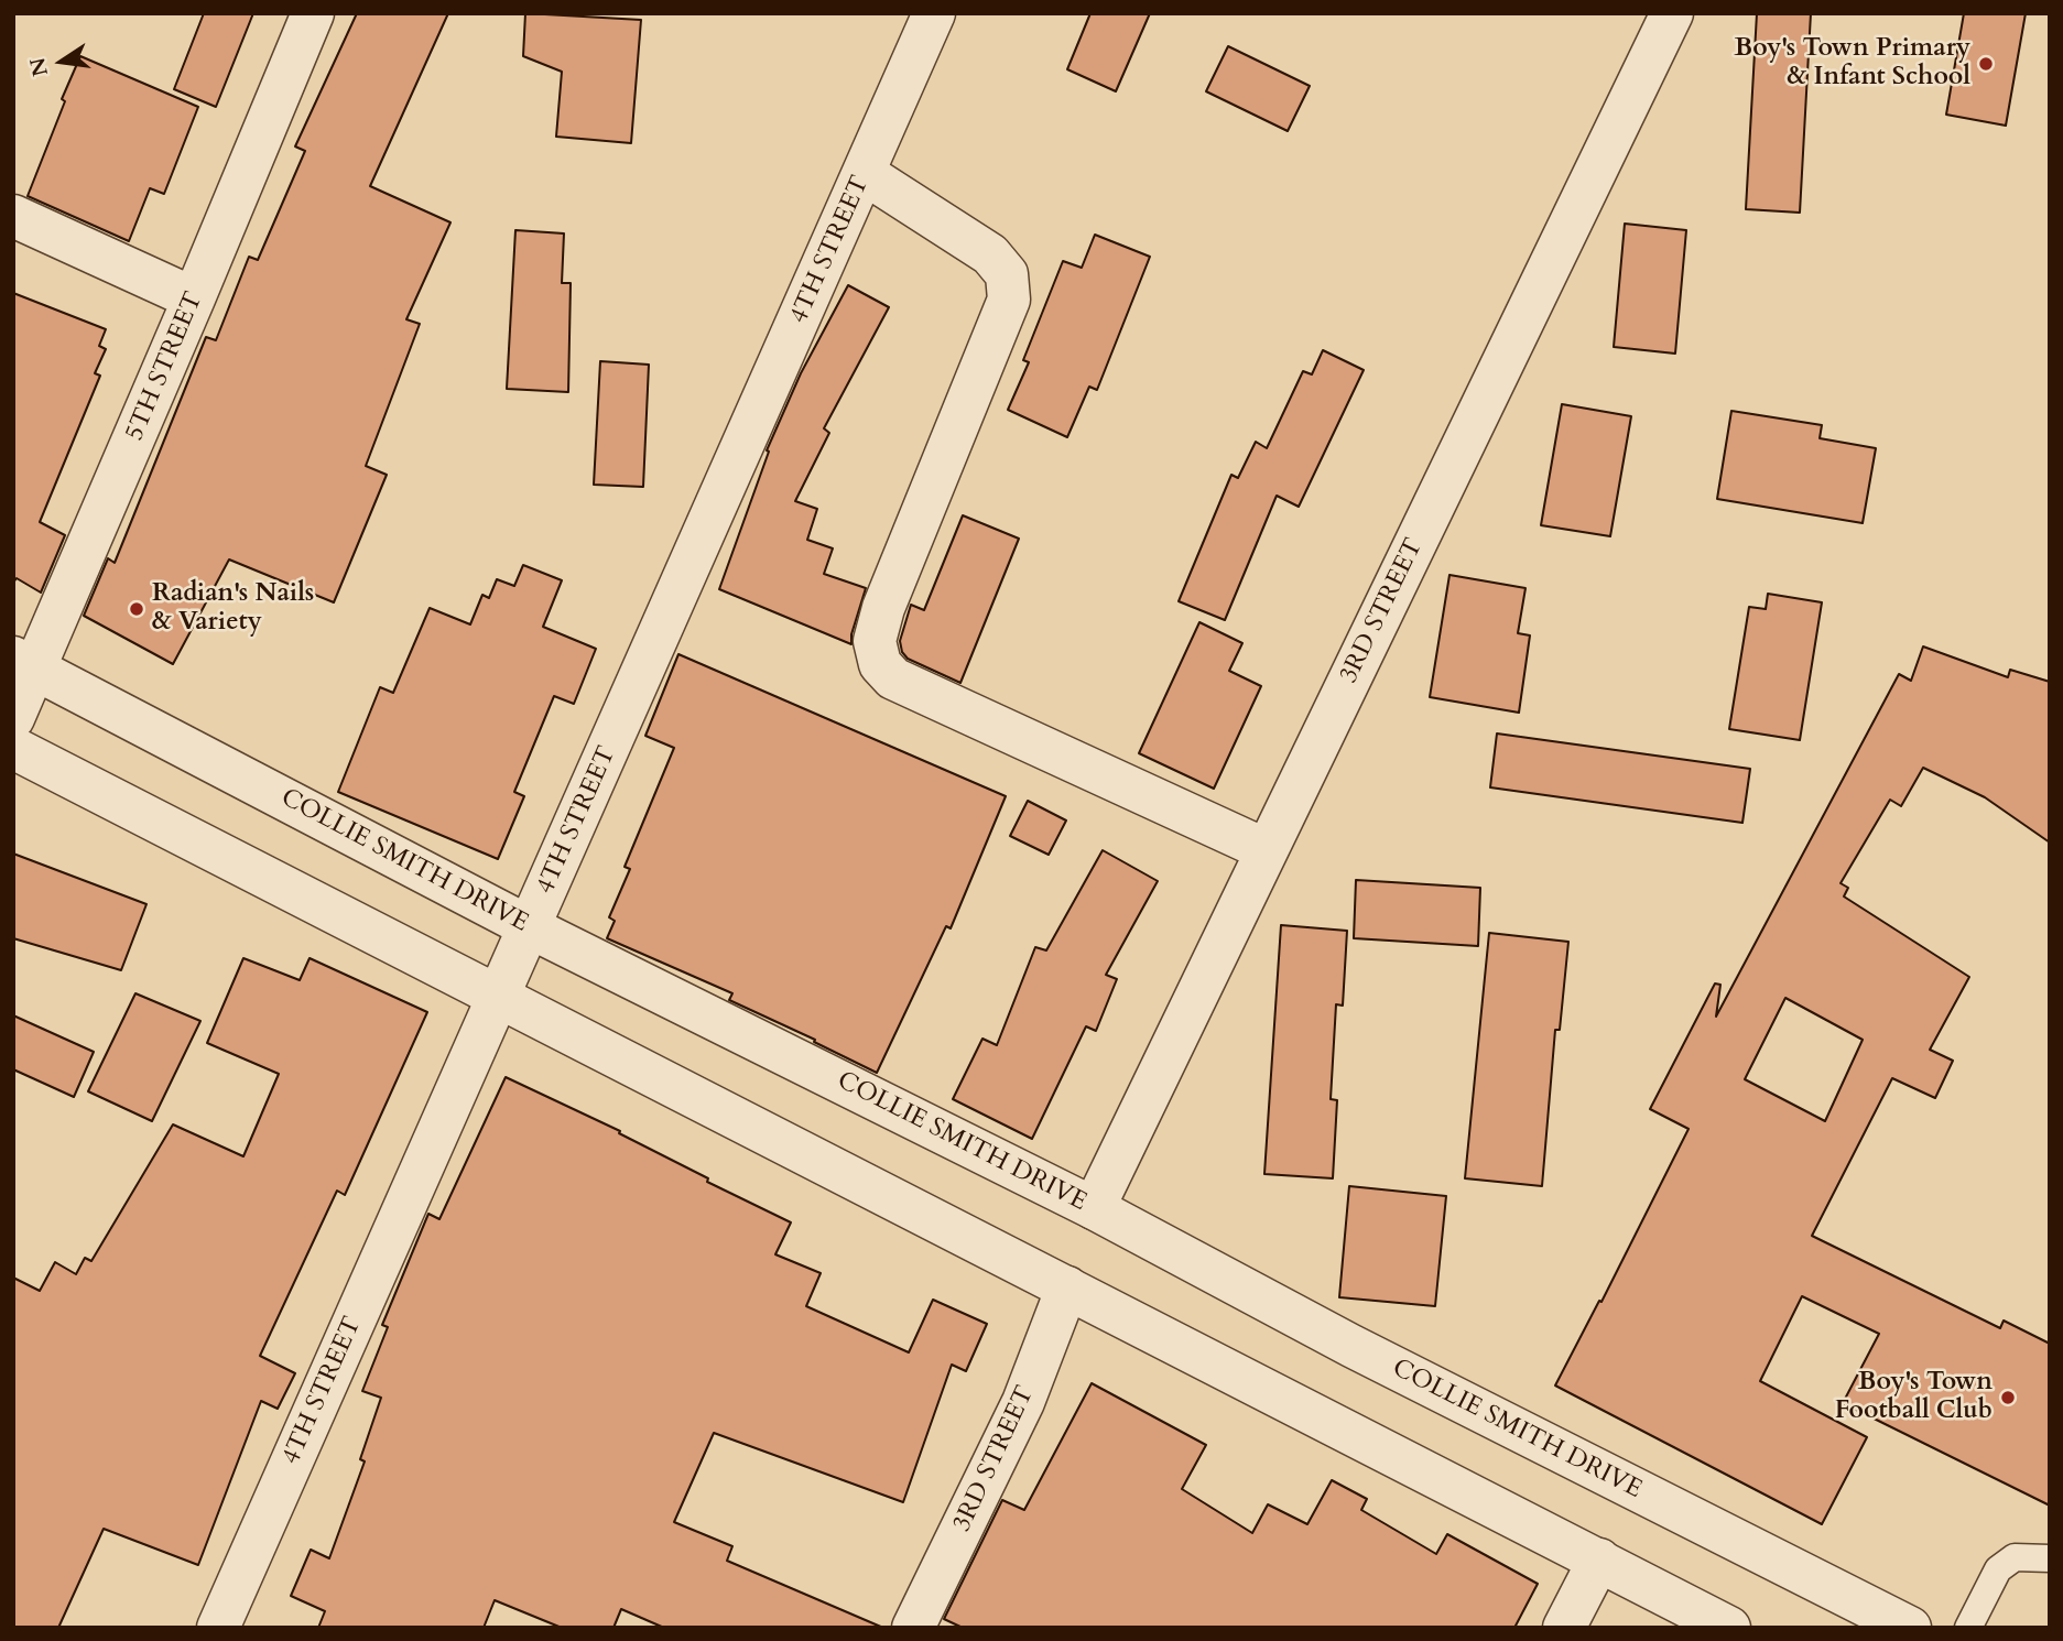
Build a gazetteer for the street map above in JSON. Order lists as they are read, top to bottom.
{
  "streets": {
    "street": [
      "4TH STREET",
      "5TH STREET",
      "3RD STREET",
      "COLLIE SMITH DRIVE"
    ]
  },
  "crossings": [
    ["4TH STREET", "COLLIE SMITH DRIVE"],
    ["5TH STREET", "COLLIE SMITH DRIVE"],
    ["3RD STREET", "COLLIE SMITH DRIVE"]
  ],
  "places": ["Boy's Town Primary & Infant School", "Radian's Nails & Variety", "Boy's Town Football Club"],
  "north": "left"
}
